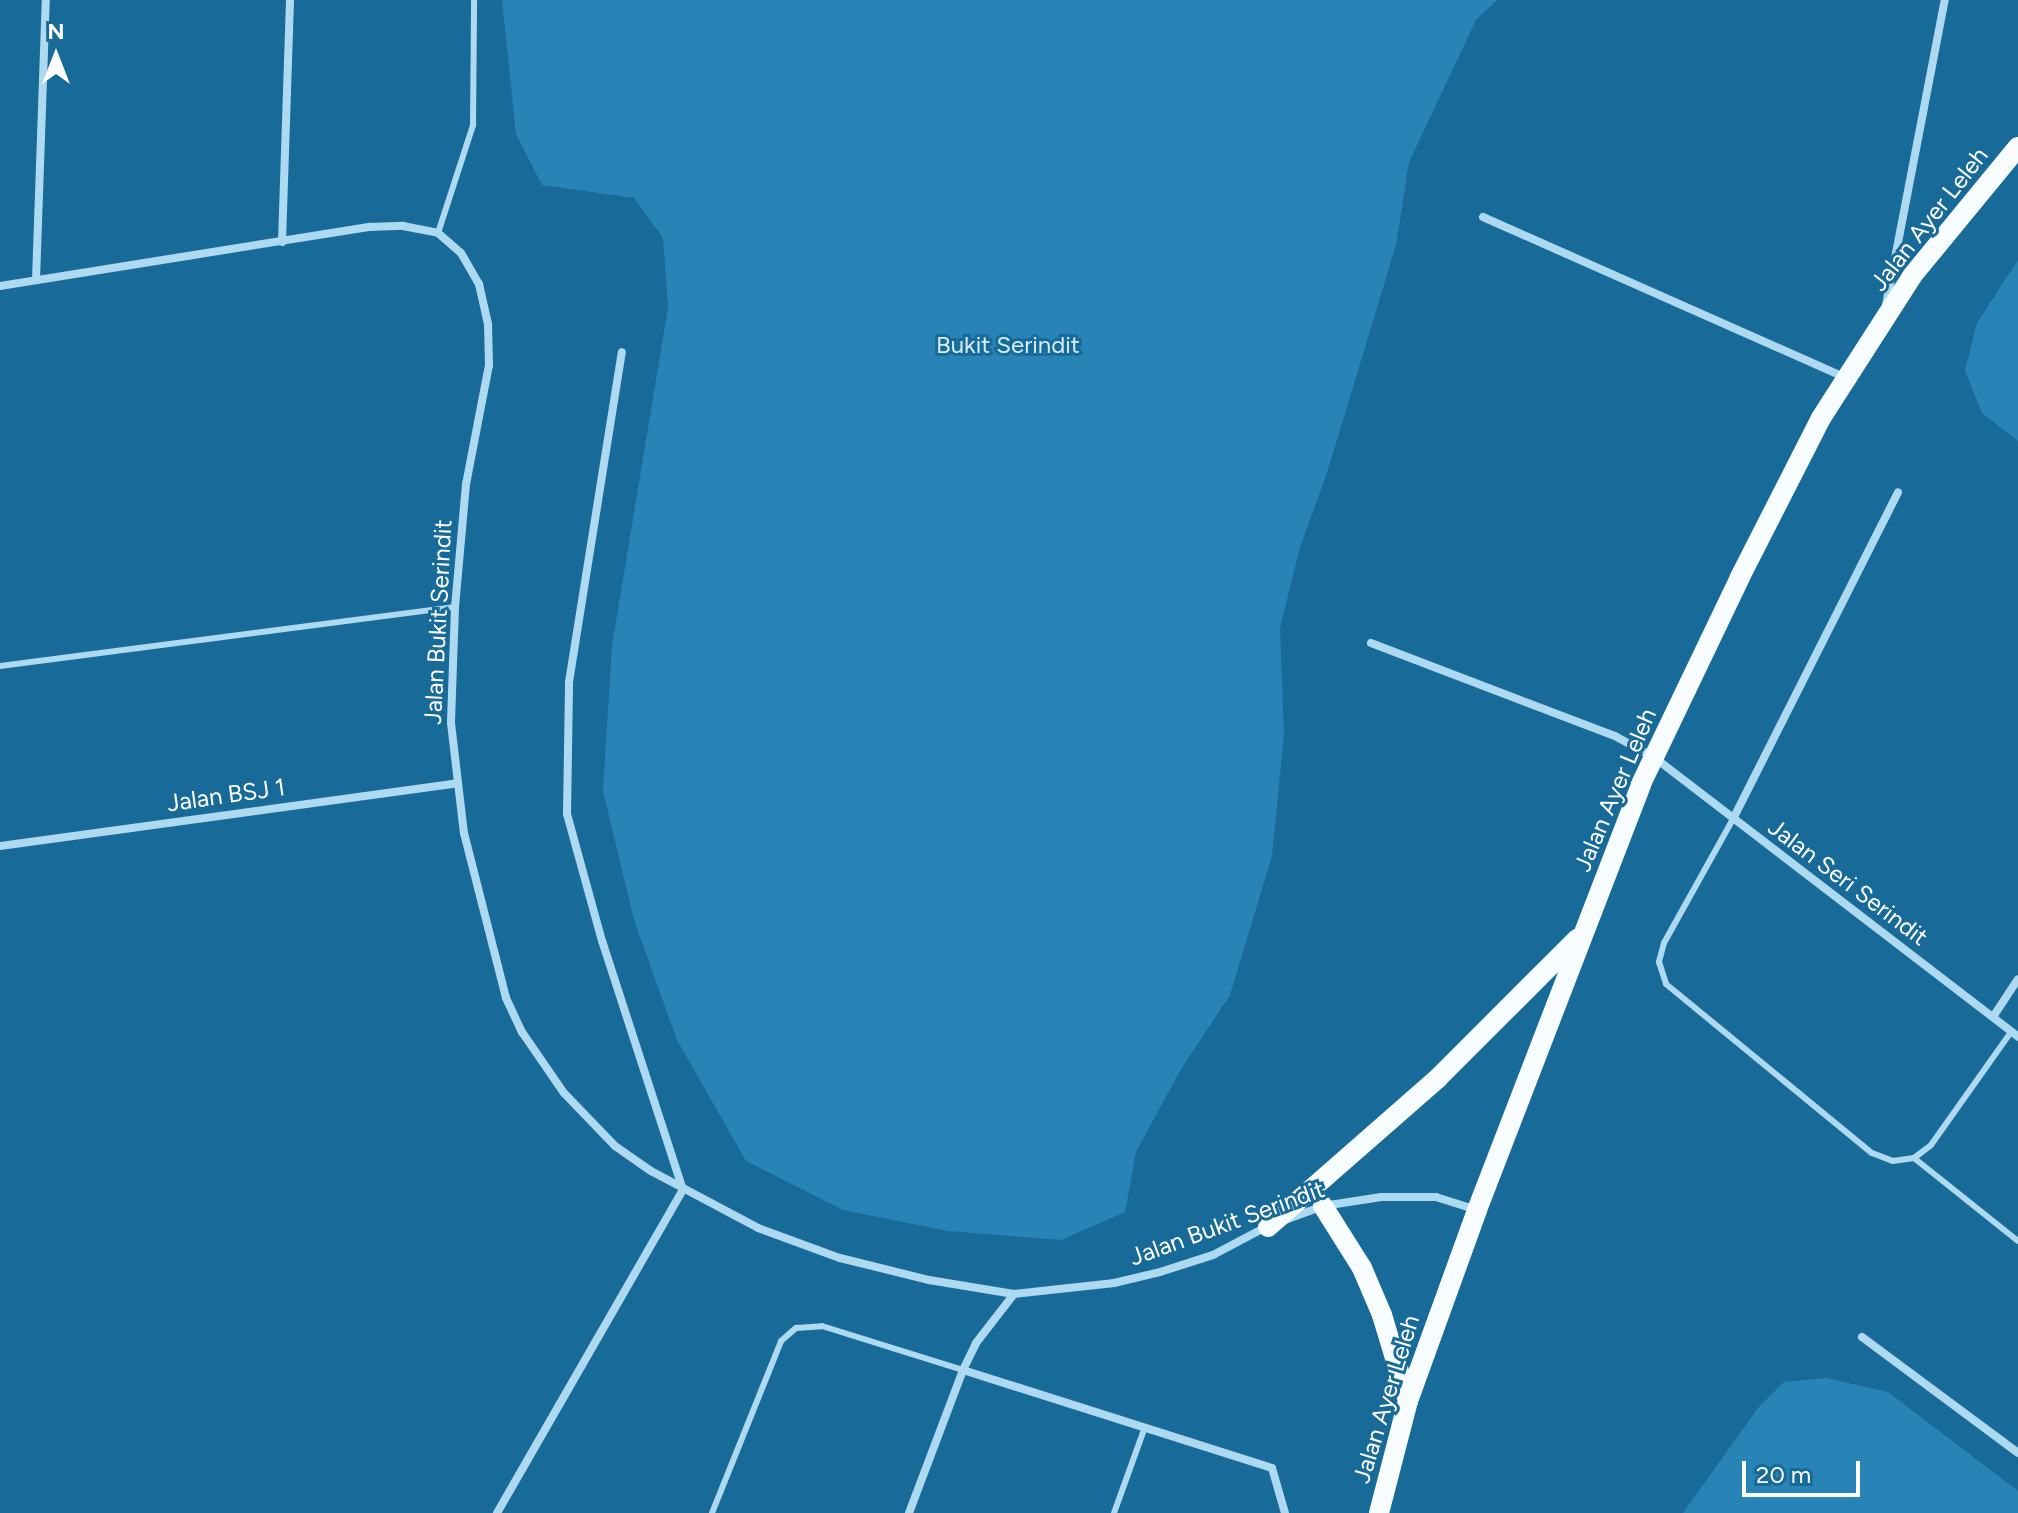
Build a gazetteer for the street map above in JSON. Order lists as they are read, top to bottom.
{
  "streets": {
    "main road": ["Jalan Ayer Leleh"],
    "street": ["Jalan Bukit Serindit", "Jalan BSJ 1", "Jalan Seri Serindit"]
  },
  "crossings": [
    ["Jalan Ayer Leleh", "Jalan Bukit Serindit"],
    ["Jalan Ayer Leleh", "Jalan Seri Serindit"],
    ["Jalan Bukit Serindit", "Jalan BSJ 1"]
  ],
  "parks": ["Bukit Serindit"],
  "scale_bar": "20 m",
  "north": "top"
}
